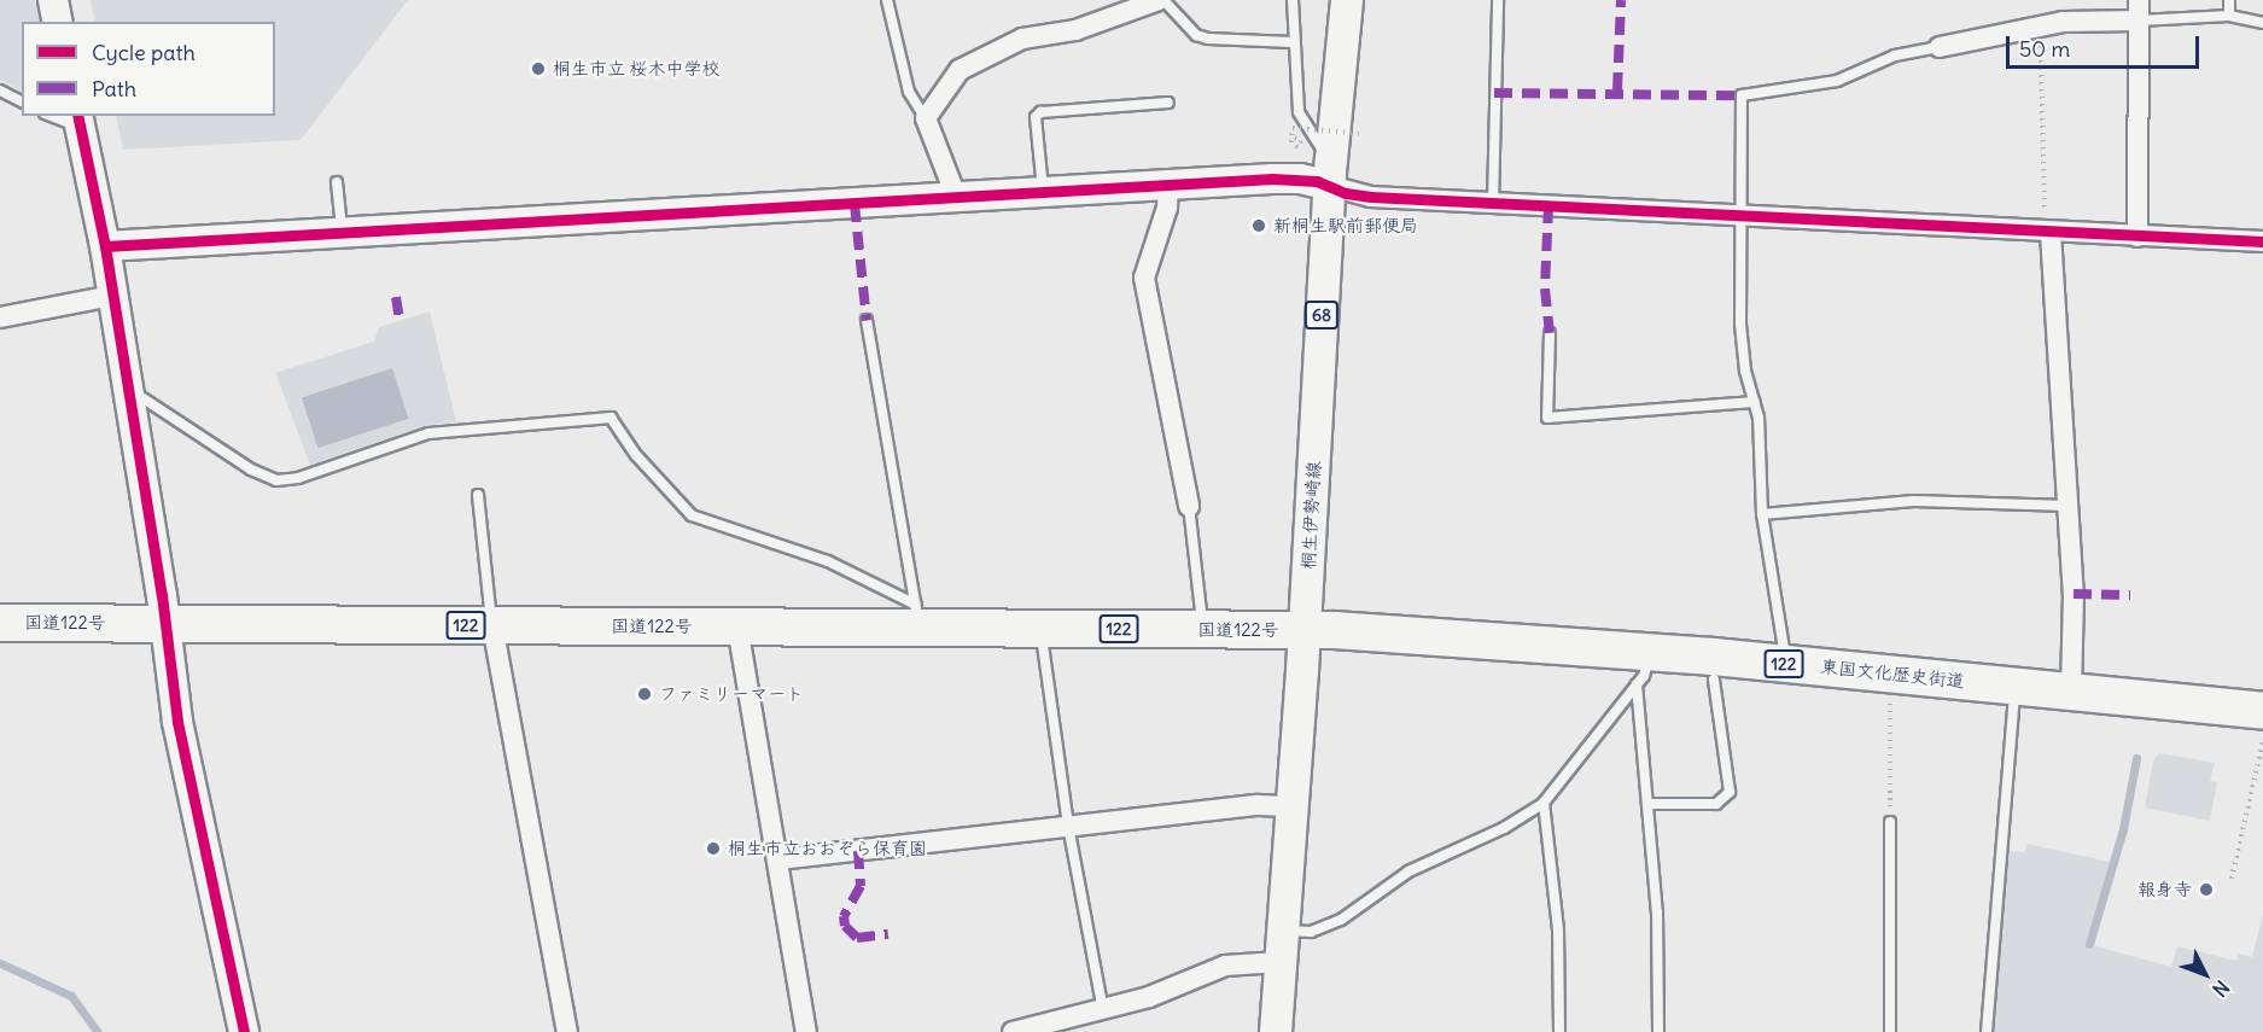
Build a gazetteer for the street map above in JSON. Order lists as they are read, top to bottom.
{
  "streets": {
    "highway": ["国道122号", "122", "東国文化歴史街道"],
    "main road": ["68", "桐生伊勢崎線"]
  },
  "crossings": [
    ["桐生伊勢崎線", "国道122号"],
    ["桐生伊勢崎線", "東国文化歴史街道"],
    ["国道122号", "東国文化歴史街道"]
  ],
  "places": [
    "桐生市立 桜木中学校",
    "新桐生駅前郵便局",
    "ファミリーマート",
    "桐生市立おおぞら保育園",
    "報身寺"
  ],
  "legend": ["Cycle path", "Path"],
  "scale_bar": "50 m",
  "north": "bottom right"
}
